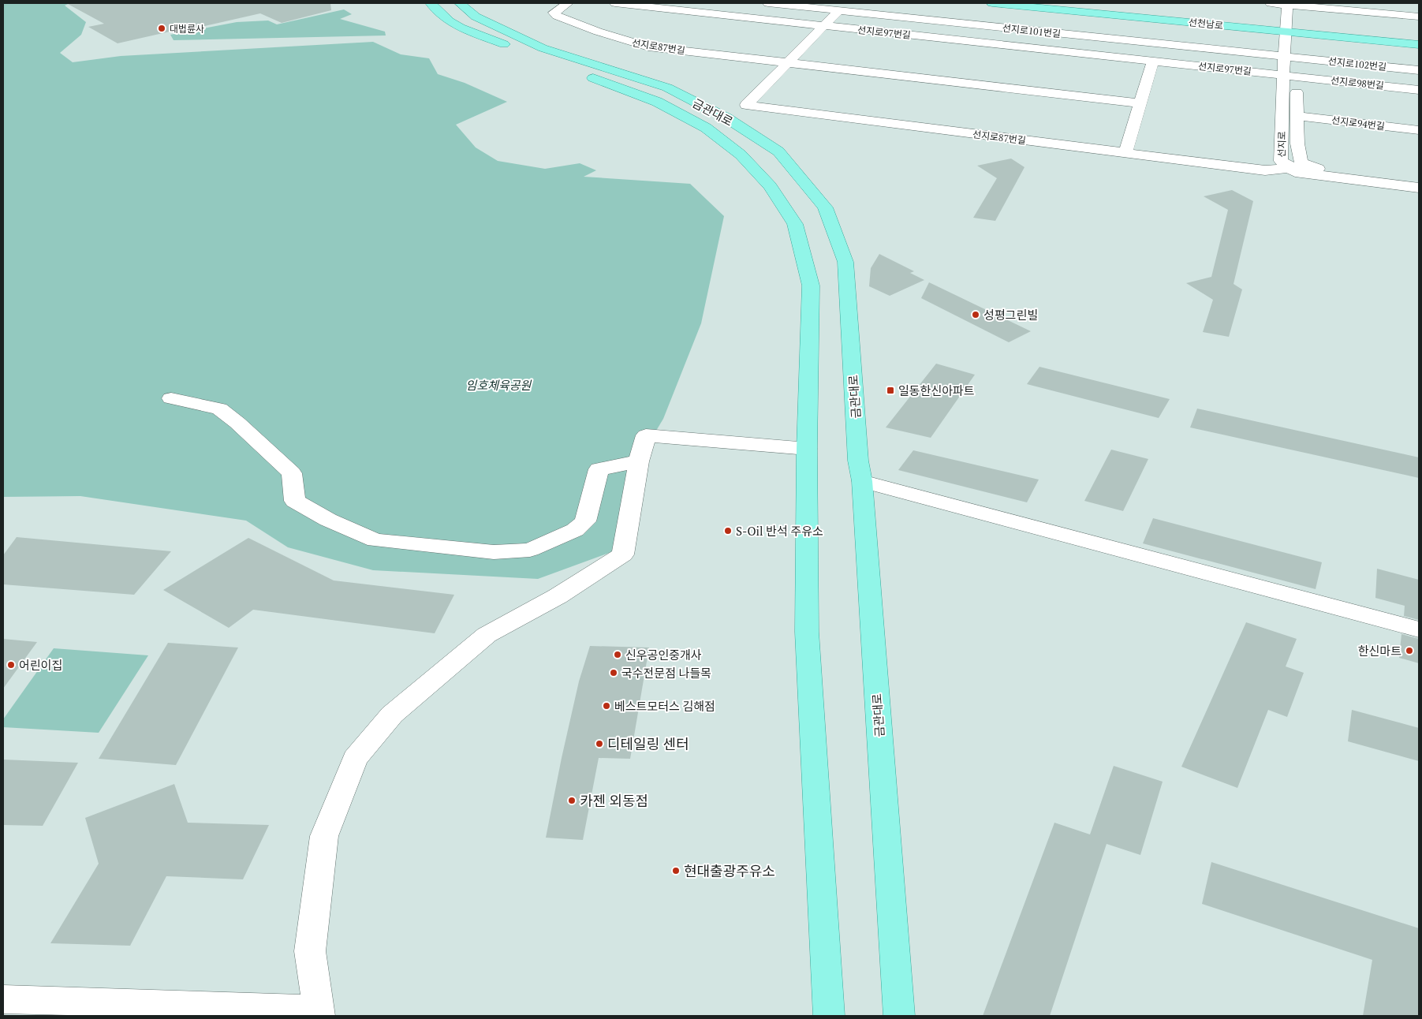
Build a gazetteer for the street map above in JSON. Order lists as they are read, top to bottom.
{
  "streets": {
    "main road": ["선천남로", "금관대로"],
    "street": [
      "선지로101번길",
      "선지로97번길",
      "선지로87번길",
      "선지로102번길",
      "선지로98번길",
      "선지로94번길",
      "선지로"
    ]
  },
  "crossings": [
    ["선천남로", "선지로"],
    ["선지로101번길", "선지로87번길"],
    ["선지로101번길", "선지로102번길"],
    ["선지로101번길", "선지로"],
    ["선지로97번길", "선지로87번길"],
    ["선지로97번길", "선지로98번길"],
    ["선지로97번길", "선지로"],
    ["선지로87번길", "선지로"],
    ["선지로102번길", "선지로"],
    ["선지로98번길", "선지로"],
    ["선지로94번길", "선지로"]
  ],
  "parks": ["임호체육공원"],
  "places": {
    "other": [
      "대법륜사",
      "성평그린빌",
      "S-Oil 반석 주유소",
      "한신마트",
      "신우공인중개사",
      "어린이집",
      "국수전문점 나들목",
      "베스트모터스 김해점",
      "디테일링 센터",
      "카젠 외동점",
      "현대출광주유소"
    ],
    "transit": ["일동한신아파트"]
  }
}
